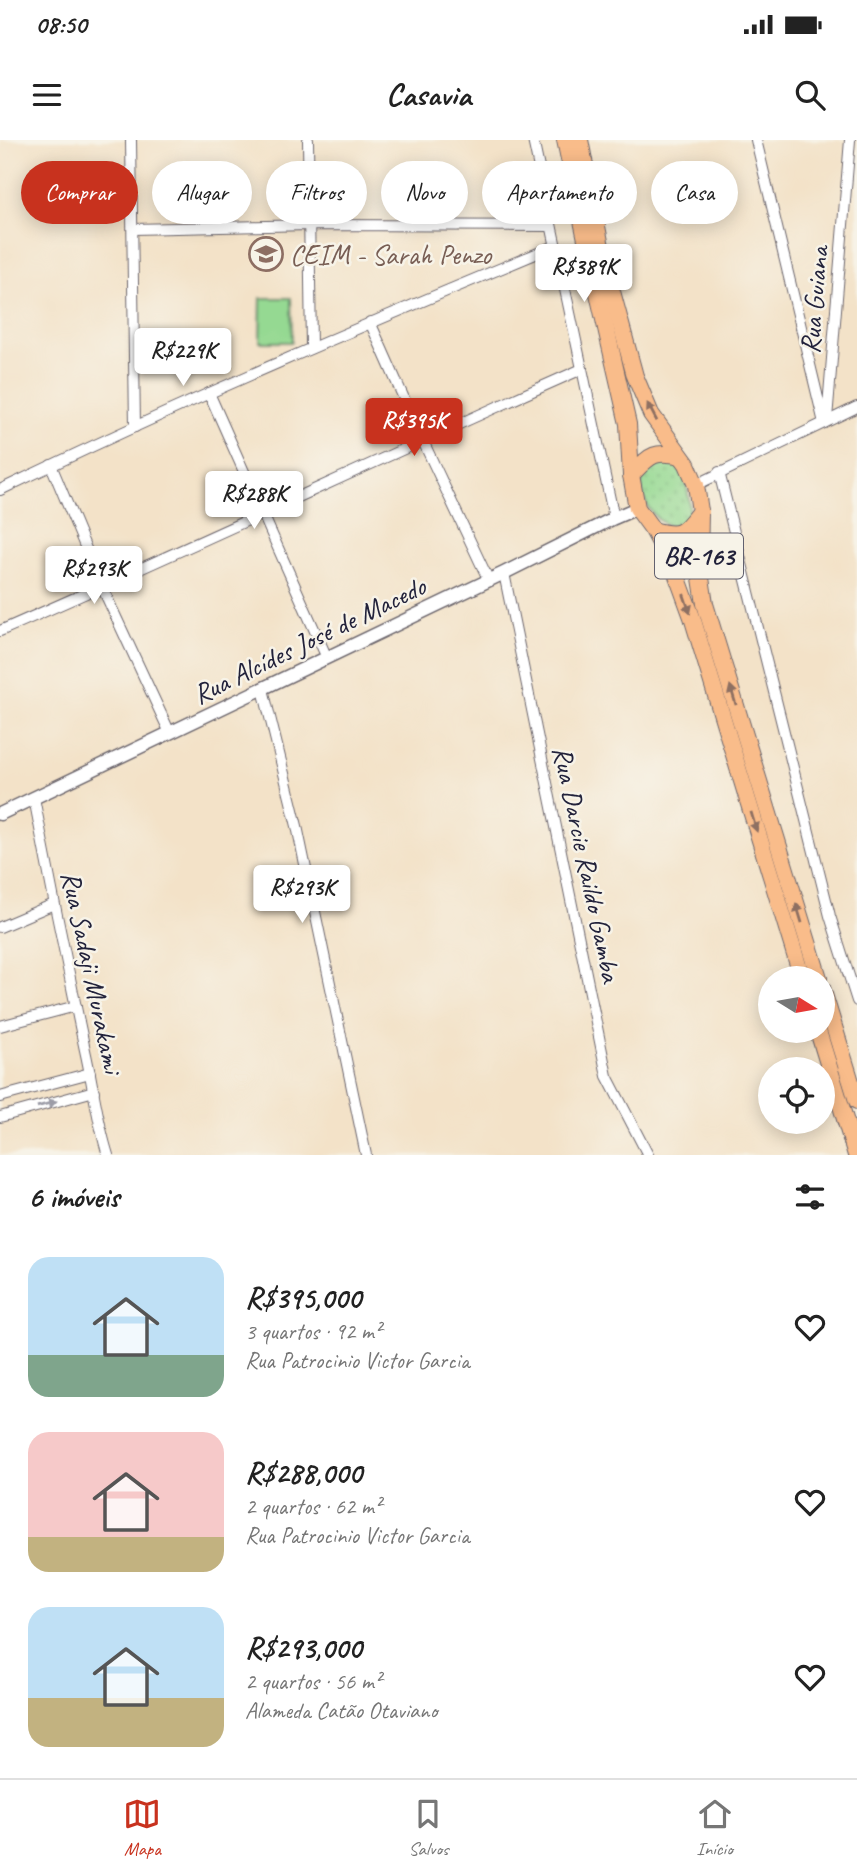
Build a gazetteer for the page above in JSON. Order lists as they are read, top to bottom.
{
  "streets": {
    "highway": ["BR-163"],
    "street": [
      "Rua Guiana",
      "Rua Alcídes José de Macedo",
      "Rua Darcie Raildo Gamba",
      "Rua Sadaji Murakami"
    ]
  },
  "crossings": [
    ["BR-163", "Rua Alcídes José de Macedo"],
    ["Rua Alcídes José de Macedo", "Rua Darcie Raildo Gamba"],
    ["Rua Alcídes José de Macedo", "Rua Sadaji Murakami"]
  ],
  "places": {
    "school or university": ["CEIM - Sarah Penzo"]
  },
  "north": "right",
  "page": {
    "status": "08:50",
    "header": "Casavia",
    "chip": [
      "Comprar",
      "Alugar",
      "Filtros",
      "Novo",
      "Apartamento",
      "Casa"
    ],
    "price": [
      "R$389K",
      "R$229K",
      "R$395K",
      "R$288K",
      "R$293K",
      "R$293K"
    ],
    "heading": "6 imóveis",
    "list": [
      {
        "name": "R$395,000",
        "note": "3 quartos · 92 m² · Rua Patrocinio Victor Garcia"
      },
      {
        "name": "R$288,000",
        "note": "2 quartos · 62 m² · Rua Patrocinio Victor Garcia"
      },
      {
        "name": "R$293,000",
        "note": "2 quartos · 56 m² · Alameda Catão Otaviano"
      }
    ],
    "tabs": ["Mapa", "Salvos", "Início"]
  }
}
